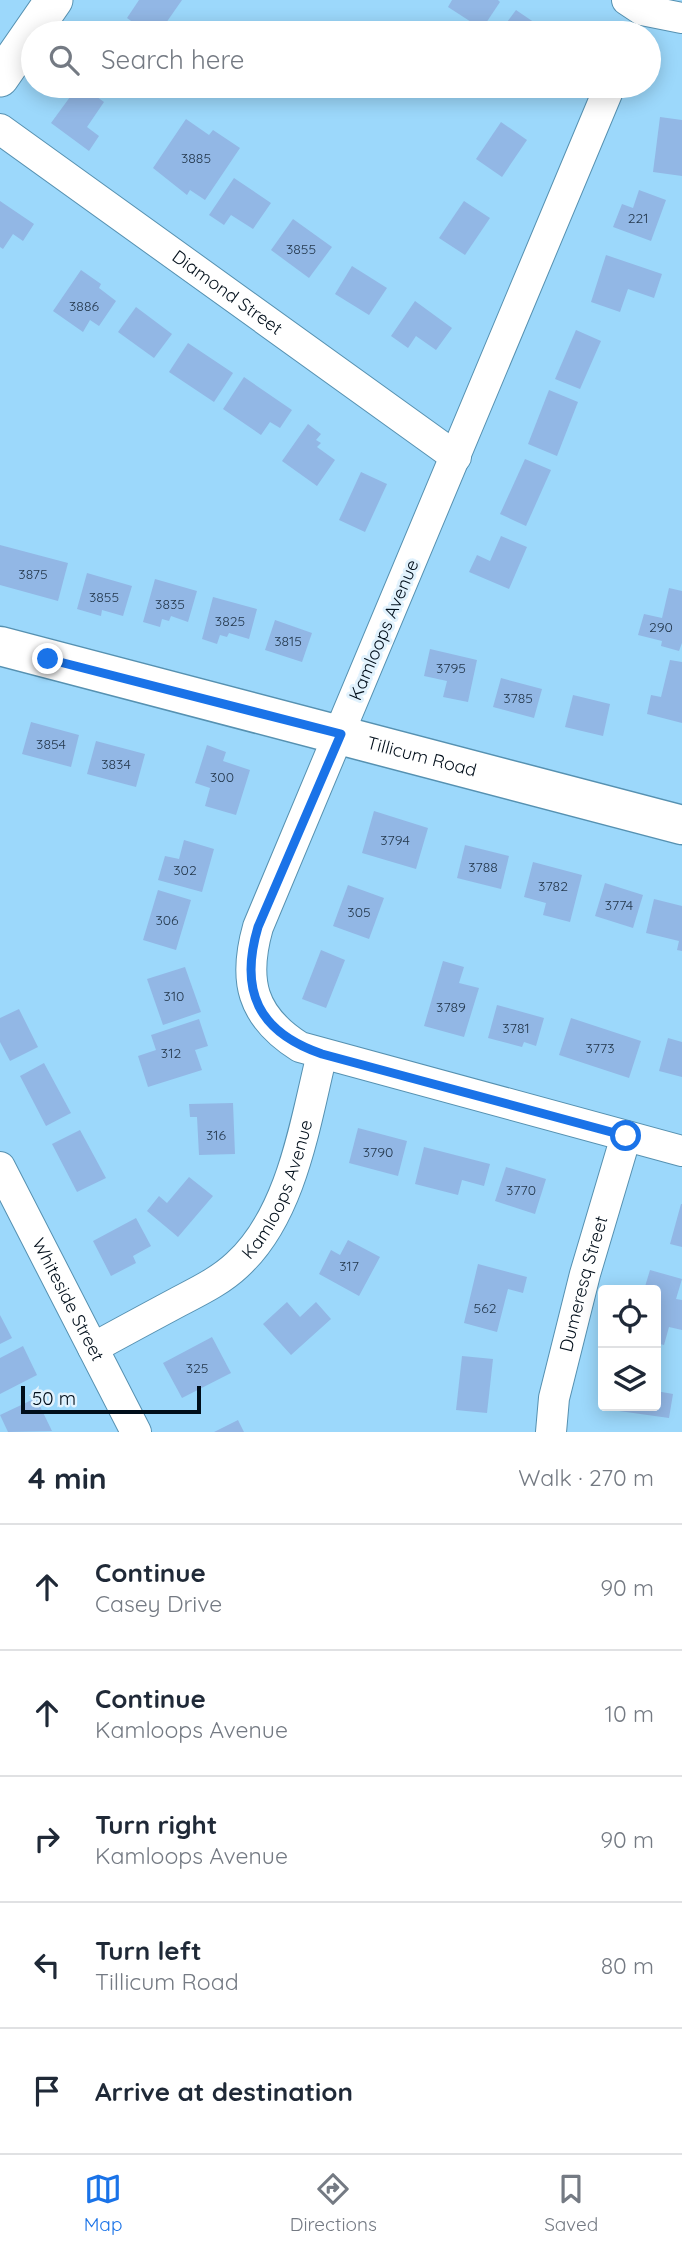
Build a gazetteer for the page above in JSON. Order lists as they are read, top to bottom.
{
  "streets": {
    "main road": ["Tillicum Road"],
    "street": [
      "Diamond Street",
      "Kamloops Avenue",
      "Dumeresq Street",
      "Whiteside Street"
    ]
  },
  "crossings": [
    ["Diamond Street", "Kamloops Avenue"],
    ["Kamloops Avenue", "Tillicum Road"],
    ["Kamloops Avenue", "Whiteside Street"]
  ],
  "house_numbers": [
    "3885",
    "221",
    "3855",
    "3886",
    "3875",
    "3855",
    "3835",
    "3825",
    "290",
    "3815",
    "3795",
    "3785",
    "3854",
    "3834",
    "300",
    "3794",
    "3788",
    "302",
    "3782",
    "3774",
    "305",
    "306",
    "310",
    "3789",
    "3781",
    "3773",
    "312",
    "316",
    "3790",
    "3770",
    "317",
    "562",
    "325"
  ],
  "scale_bar": "50 m",
  "page": {
    "search": "Search here",
    "scale": "50 m",
    "heading": ["4 min", "Walk · 270 m"],
    "list": [
      ["Continue", "Casey Drive", "90 m"],
      ["Continue", "Kamloops Avenue", "10 m"],
      ["Turn right", "Kamloops Avenue", "90 m"],
      ["Turn left", "Tillicum Road", "80 m"],
      "Arrive at destination"
    ],
    "nav": ["Map", "Directions", "Saved"]
  }
}
